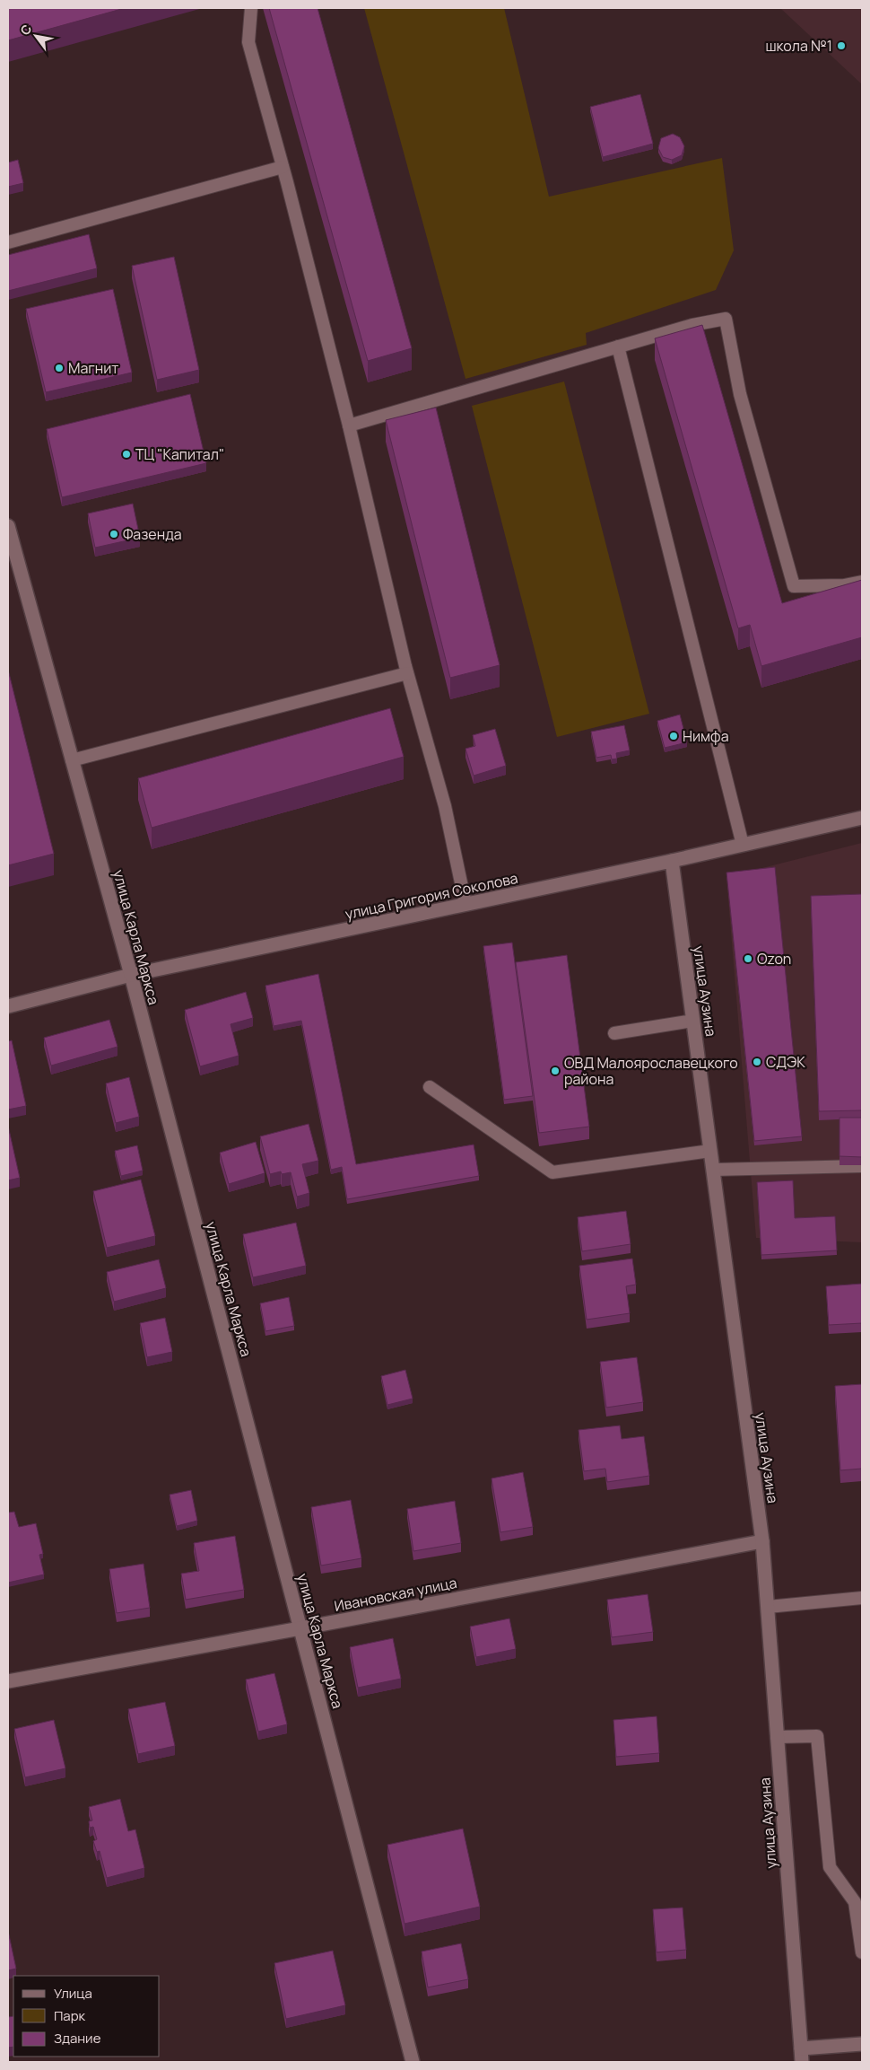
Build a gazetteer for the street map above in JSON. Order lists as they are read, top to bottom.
{
  "streets": {
    "main road": [
      "улица Григория Соколова",
      "улица Карла Маркса",
      "улица Аузина",
      "Ивановская улица"
    ]
  },
  "crossings": [
    ["улица Григория Соколова", "улица Карла Маркса"],
    ["улица Григория Соколова", "улица Аузина"],
    ["улица Карла Маркса", "Ивановская улица"],
    ["улица Аузина", "Ивановская улица"]
  ],
  "places": [
    "школа №1",
    "Магнит",
    "ТЦ \"Капитал\"",
    "Фазенда",
    "Нимфа",
    "Ozon",
    "СДЭК",
    "ОВД Малоярославецкого района"
  ],
  "legend": ["Улица", "Парк", "Здание"],
  "north": "top left"
}
